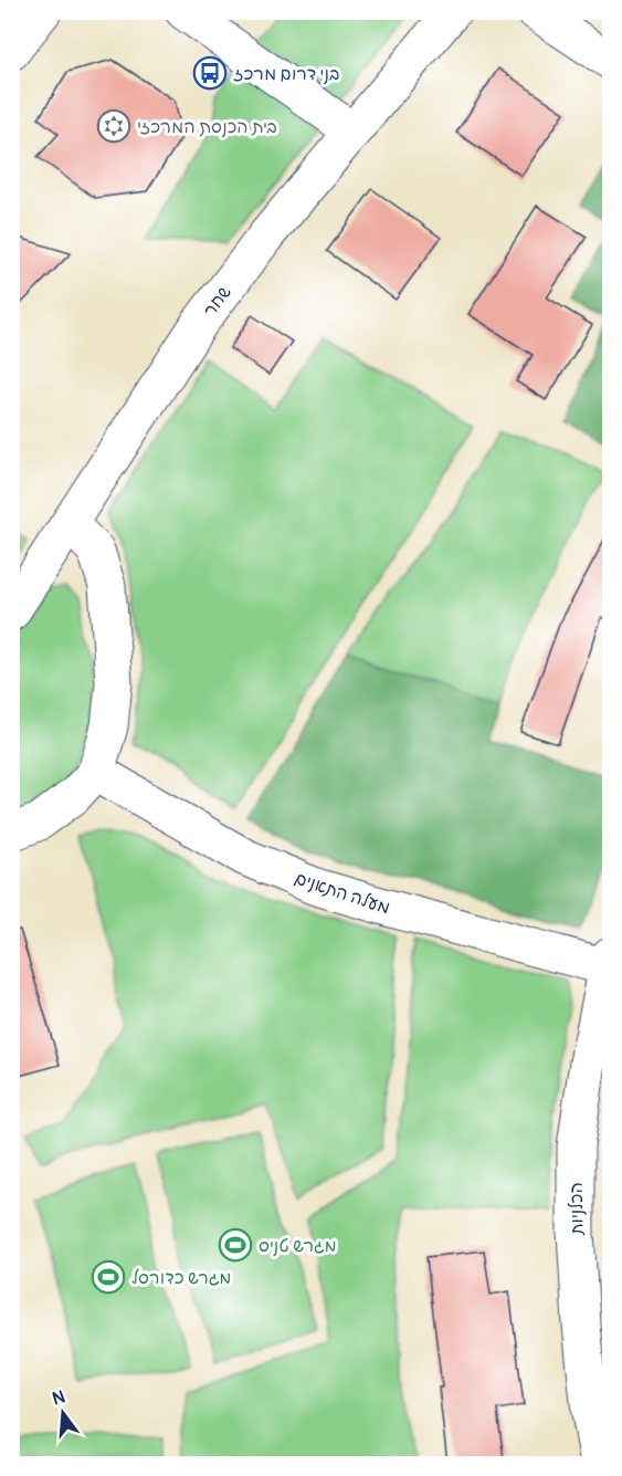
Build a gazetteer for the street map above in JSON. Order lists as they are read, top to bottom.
{
  "streets": {
    "street": ["שחר", "מעלה התאנים", "הכלניות"]
  },
  "crossings": [
    ["מעלה התאנים", "הכלניות"]
  ],
  "places": {
    "bus stop": ["בני דרום מרכז"],
    "synagogue": ["בית הכנסת המרכזי"],
    "sports": ["מגרש טניס", "מגרש כדורסל"]
  },
  "north": "top"
}
